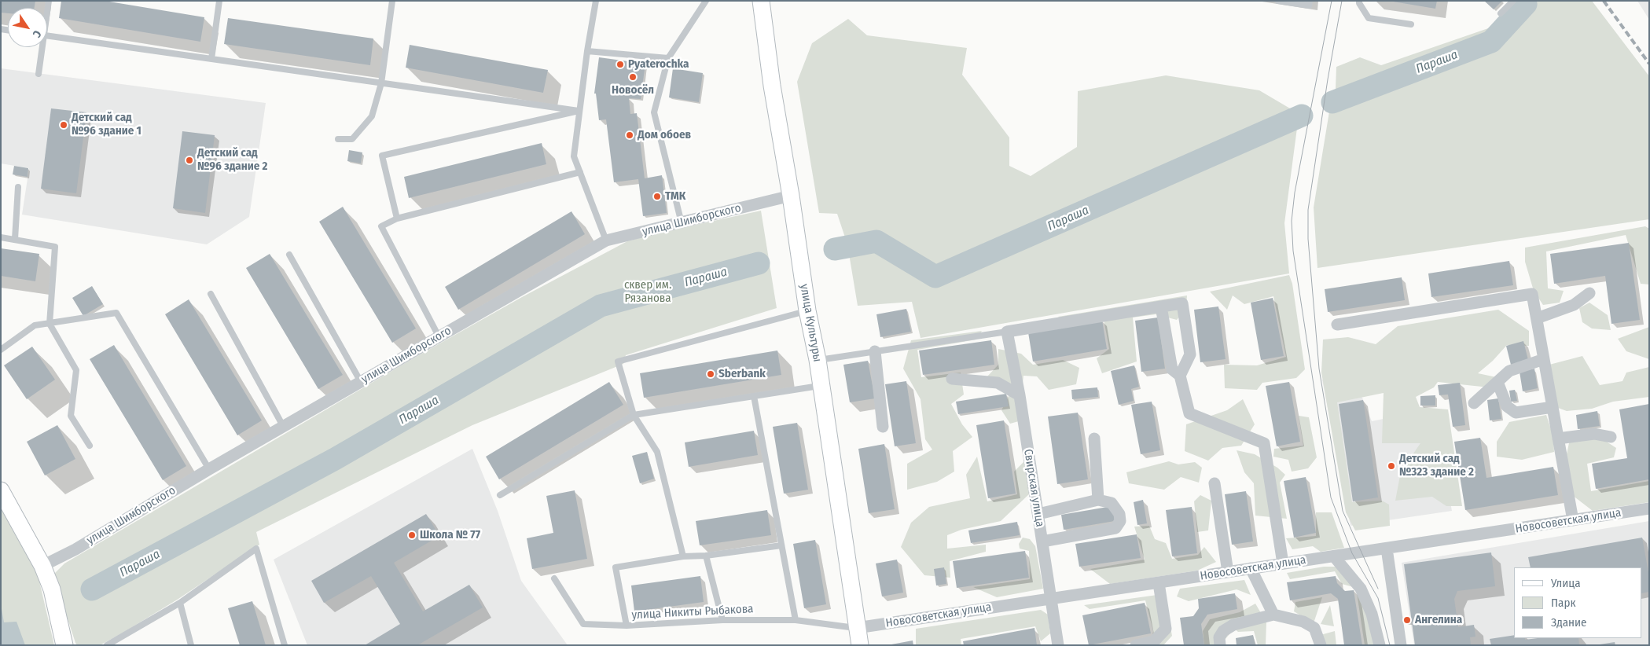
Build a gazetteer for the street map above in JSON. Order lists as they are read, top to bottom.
{
  "streets": {
    "main road": ["улица Культуры"],
    "street": ["улица Шимборского", "Свирская улица", "Новосоветская улица"],
    "lane": ["улица Никиты Рыбакова"]
  },
  "crossings": [
    ["улица Шимборского", "улица Культуры"],
    ["улица Культуры", "Новосоветская улица"],
    ["улица Культуры", "улица Никиты Рыбакова"],
    ["Свирская улица", "Новосоветская улица"],
    ["Новосоветская улица", "улица Никиты Рыбакова"]
  ],
  "water": ["Параша"],
  "parks": ["сквер им. Рязанова"],
  "places": [
    "Pyaterochka",
    "Новосёл",
    "Детский сад №96 здание 1",
    "Дом обоев",
    "Детский сад №96 здание 2",
    "ТМК",
    "Sberbank",
    "Детский сад №323 здание 2",
    "Школа № 77",
    "Ангелина"
  ],
  "legend": ["Улица", "Парк", "Здание"],
  "north": "bottom right"
}
